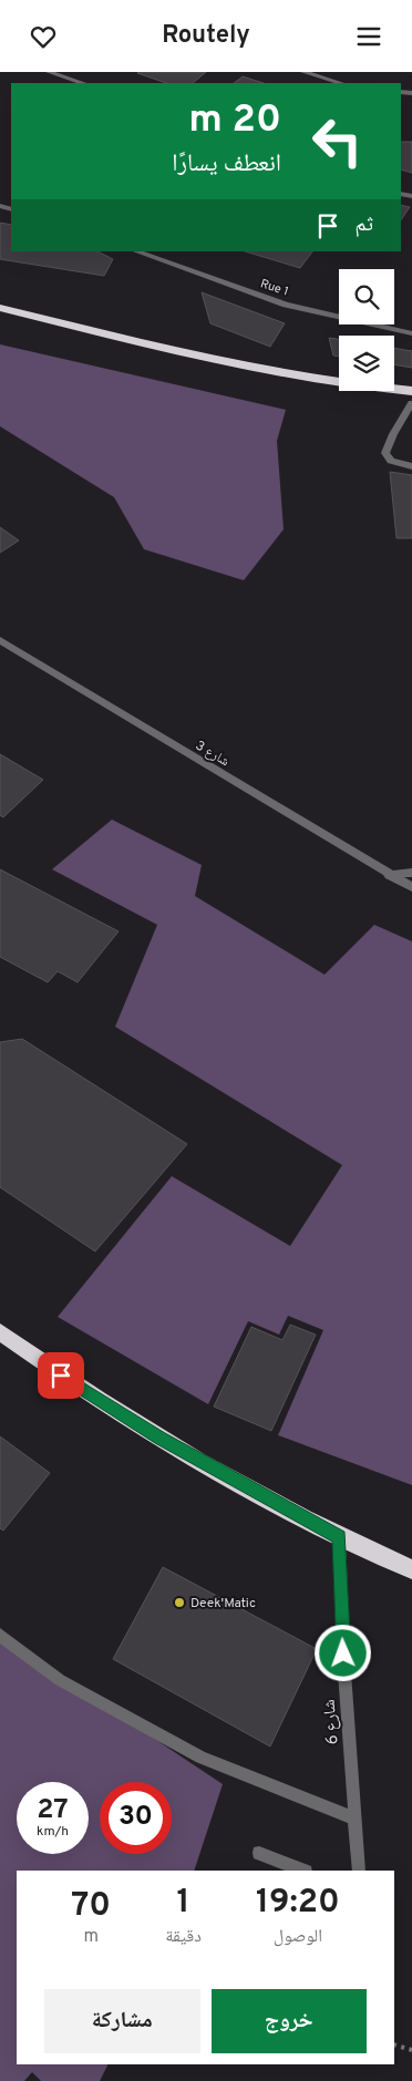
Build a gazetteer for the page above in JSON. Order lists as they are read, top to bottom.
{
  "streets": {
    "street": ["Rue 1", "شارع 3", "شارع 6"]
  },
  "places": ["Deek'Matic"],
  "page": {
    "header": "Routely",
    "turn": ["20 m", "انعطف يسارًا"],
    "then": "ثم",
    "speed": "27 km/h",
    "limit": "30",
    "eta": [
      "19:20",
      "الوصول",
      "1",
      "دقيقة",
      "70",
      "m"
    ],
    "buttons": ["خروج", "مشاركة"]
  }
}
